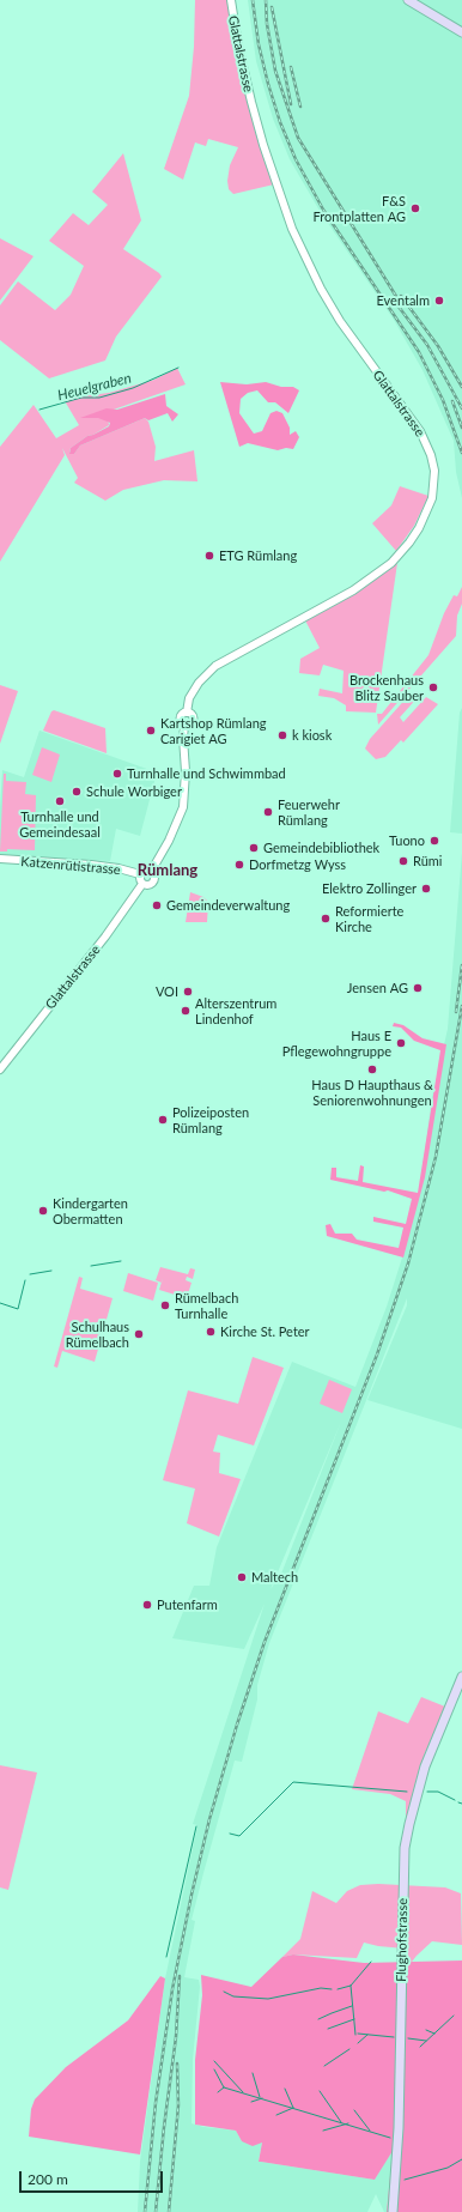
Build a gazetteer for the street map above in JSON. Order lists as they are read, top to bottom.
{
  "streets": {
    "main road": ["Flughofstrasse"],
    "street": ["Glattalstrasse", "Katzenrütistrasse"]
  },
  "crossings": [
    ["Glattalstrasse", "Katzenrütistrasse"]
  ],
  "districts": ["Rümlang"],
  "water": ["Heuelgraben"],
  "places": [
    "F&S Frontplatten AG",
    "Eventalm",
    "ETG Rümlang",
    "Brockenhaus Blitz Sauber",
    "Kartshop Rümlang Carigiet AG",
    "k kiosk",
    "Turnhalle und Schwimmbad",
    "Schule Worbiger",
    "Turnhalle und Gemeindesaal",
    "Feuerwehr Rümlang",
    "Tuono",
    "Gemeindebibliothek",
    "Rümi",
    "Dorfmetzg Wyss",
    "Elektro Zollinger",
    "Gemeindeverwaltung",
    "Reformierte Kirche",
    "Jensen AG",
    "VOI",
    "Alterszentrum Lindenhof",
    "Haus E Pflegewohngruppe",
    "Haus D Haupthaus & Seniorenwohnungen",
    "Polizeiposten Rümlang",
    "Kindergarten Obermatten",
    "Rümelbach Turnhalle",
    "Kirche St. Peter",
    "Schulhaus Rümelbach",
    "Maltech",
    "Putenfarm"
  ],
  "scale_bar": "200 m"
}
